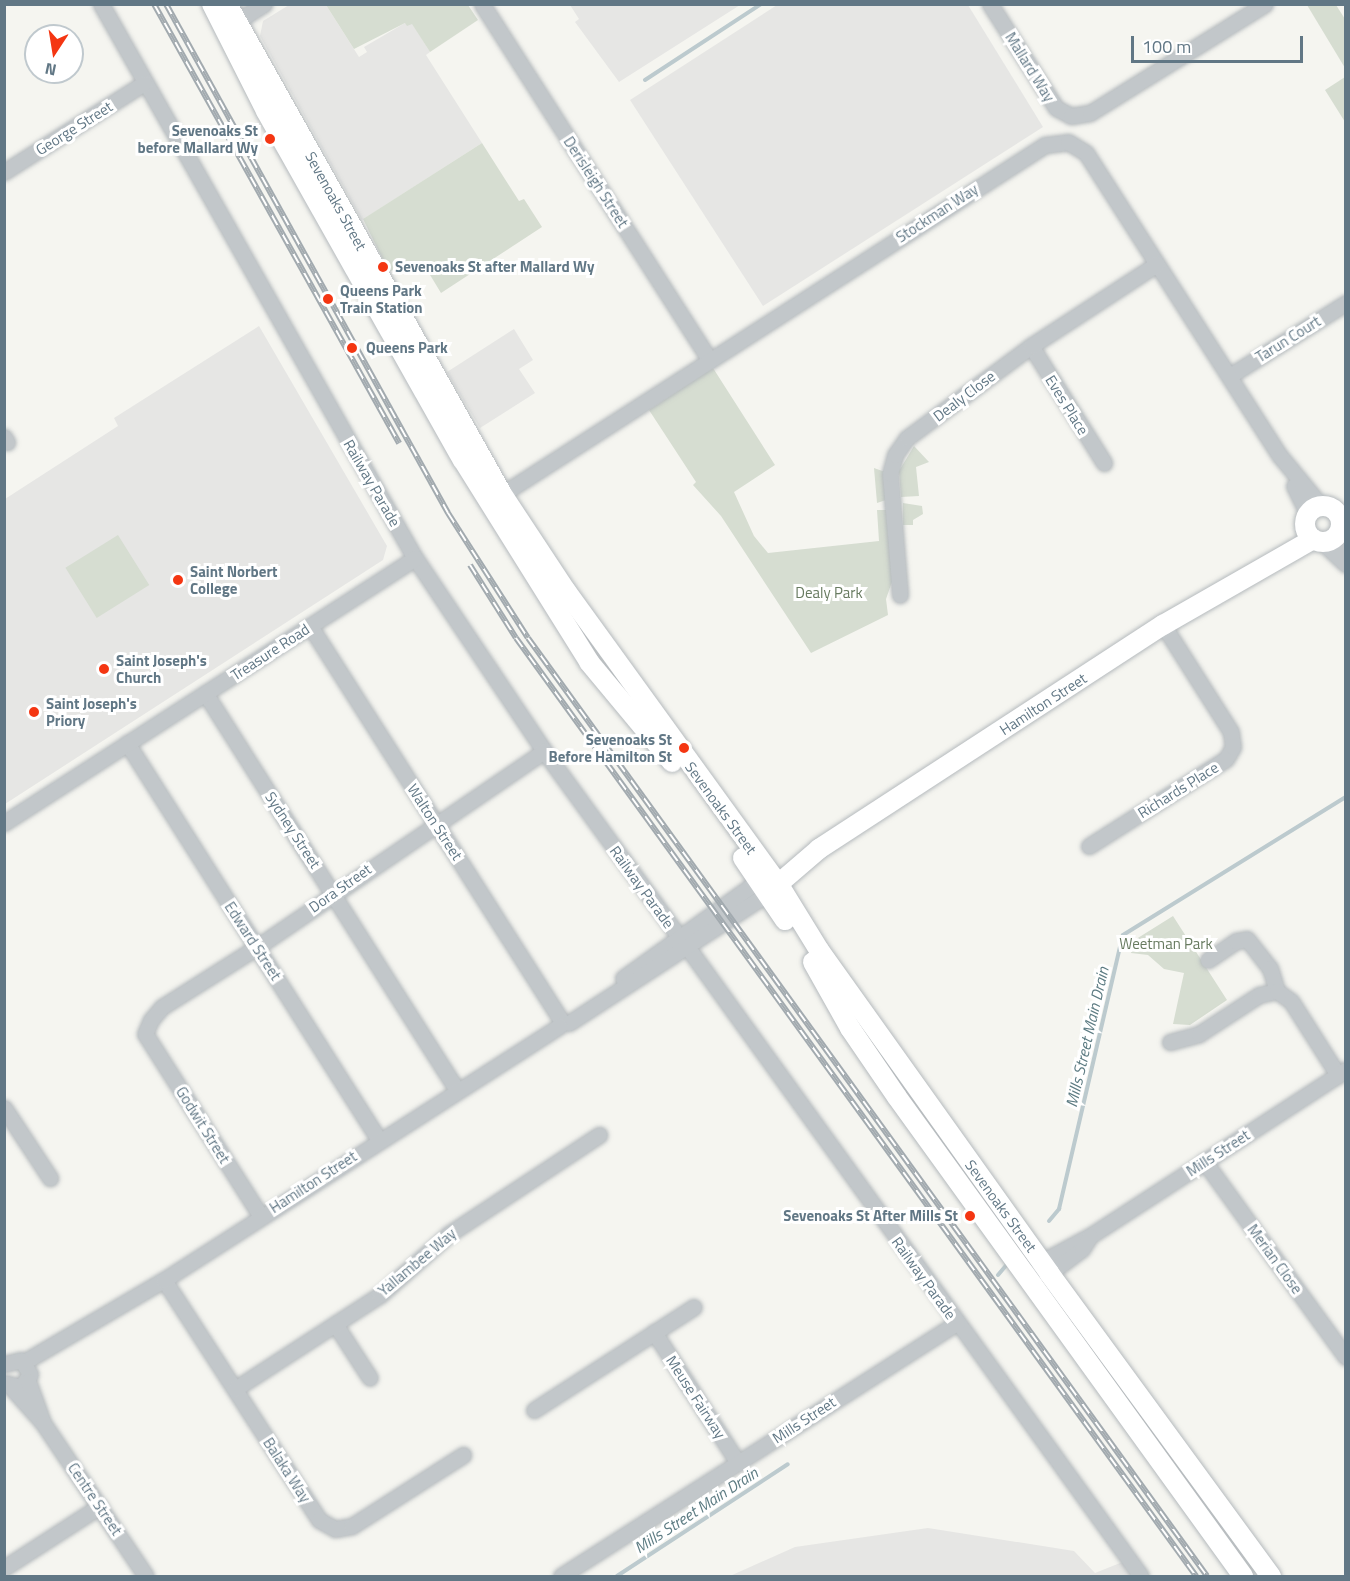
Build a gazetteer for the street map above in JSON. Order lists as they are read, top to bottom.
{
  "streets": {
    "main road": ["Sevenoaks Street", "Hamilton Street"],
    "street": [
      "Mallard Way",
      "George Street",
      "Derisleigh Street",
      "Stockman Way",
      "Tarun Court",
      "Dealy Close",
      "Eves Place",
      "Railway Parade",
      "Treasure Road",
      "Richards Place",
      "Walton Street",
      "Sydney Street",
      "Dora Street",
      "Edward Street",
      "Godwit Street",
      "Mills Street",
      "Merian Close",
      "Yallambee Way",
      "Meuse Fairway",
      "Balaka Way",
      "Centre Street"
    ]
  },
  "crossings": [
    ["George Street", "Railway Parade"],
    ["Derisleigh Street", "Stockman Way"],
    ["Sevenoaks Street", "Stockman Way"],
    ["Sevenoaks Street", "Hamilton Street"],
    ["Sevenoaks Street", "Mills Street"],
    ["Stockman Way", "Tarun Court"],
    ["Stockman Way", "Dealy Close"],
    ["Stockman Way", "Hamilton Street"],
    ["Dealy Close", "Eves Place"],
    ["Railway Parade", "Treasure Road"],
    ["Railway Parade", "Hamilton Street"],
    ["Railway Parade", "Dora Street"],
    ["Railway Parade", "Mills Street"],
    ["Treasure Road", "Walton Street"],
    ["Treasure Road", "Sydney Street"],
    ["Treasure Road", "Edward Street"],
    ["Hamilton Street", "Richards Place"],
    ["Hamilton Street", "Walton Street"],
    ["Hamilton Street", "Sydney Street"],
    ["Hamilton Street", "Edward Street"],
    ["Hamilton Street", "Godwit Street"],
    ["Hamilton Street", "Balaka Way"],
    ["Hamilton Street", "Centre Street"],
    ["Walton Street", "Dora Street"],
    ["Sydney Street", "Dora Street"],
    ["Dora Street", "Edward Street"],
    ["Dora Street", "Godwit Street"],
    ["Mills Street", "Merian Close"],
    ["Mills Street", "Meuse Fairway"],
    ["Yallambee Way", "Balaka Way"]
  ],
  "water": ["Mills Street Main Drain"],
  "parks": ["Dealy Park", "Weetman Park"],
  "places": [
    "Sevenoaks St before Mallard Wy",
    "Sevenoaks St after Mallard Wy",
    "Queens Park Train Station",
    "Queens Park",
    "Saint Norbert College",
    "Saint Joseph's Church",
    "Saint Joseph's Priory",
    "Sevenoaks St Before Hamilton St",
    "Sevenoaks St After Mills St"
  ],
  "scale_bar": "100 m",
  "north": "bottom"
}
